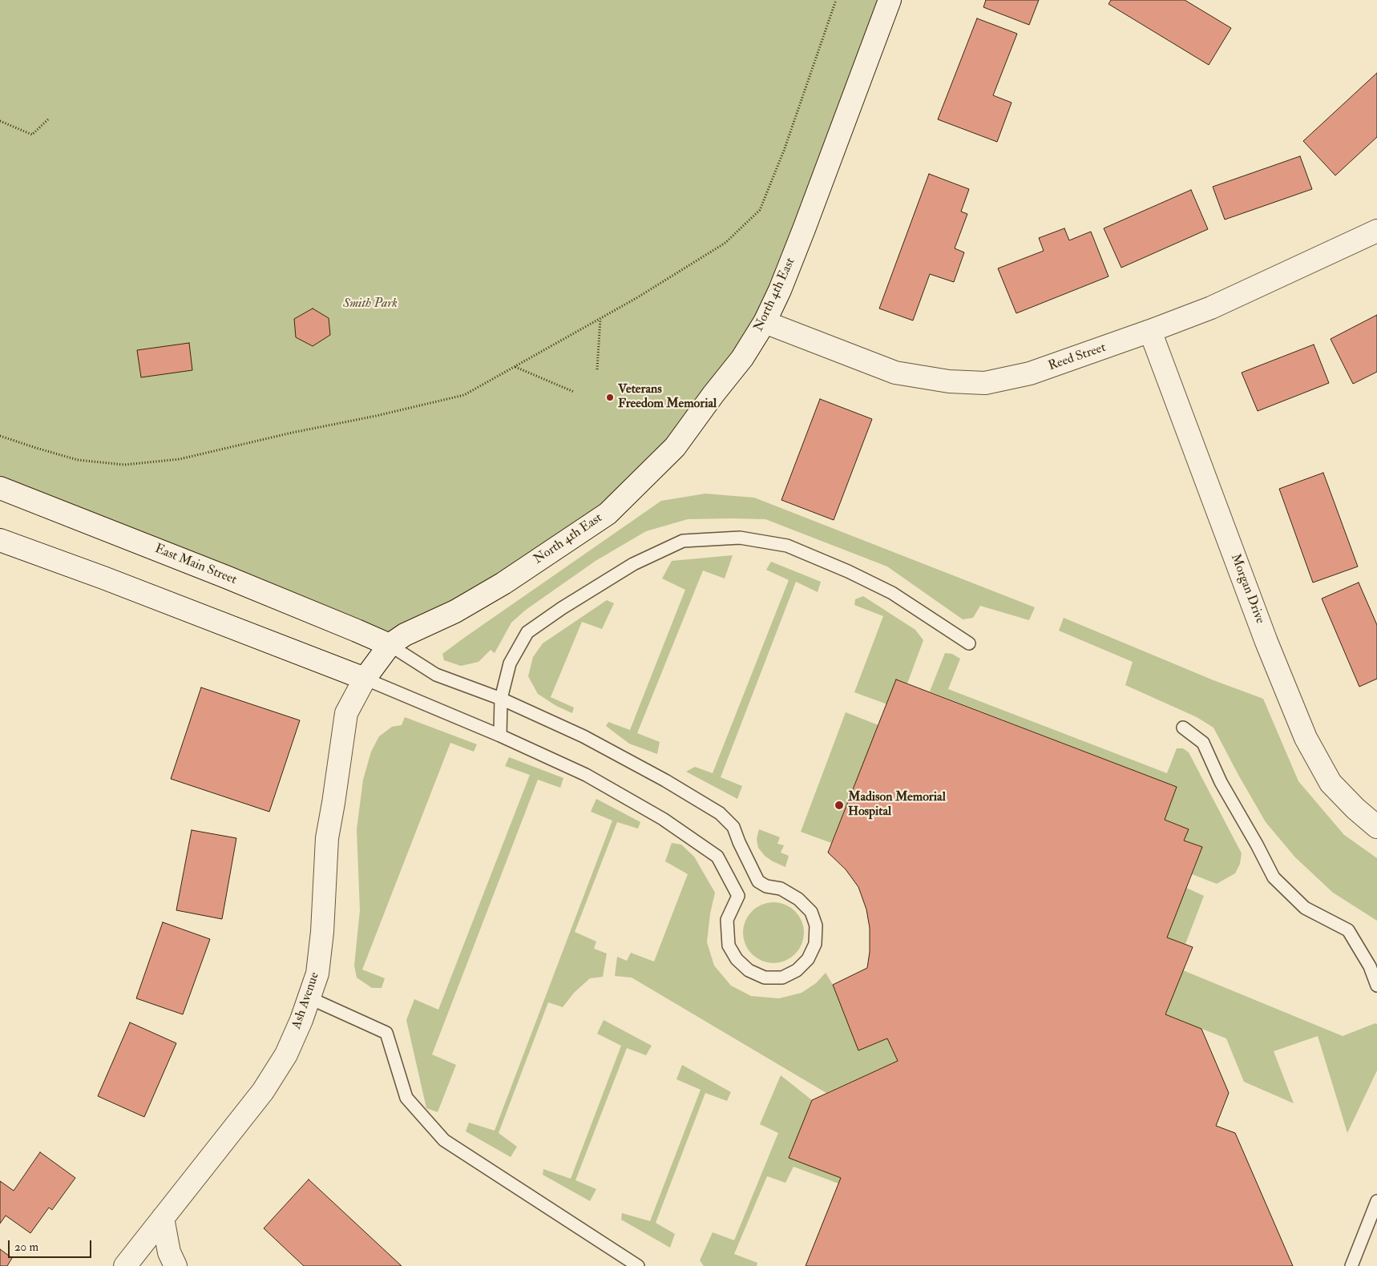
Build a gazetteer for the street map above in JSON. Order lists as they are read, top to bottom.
{
  "streets": {
    "street": [
      "North 4th East",
      "Reed Street",
      "East Main Street",
      "Morgan Drive",
      "Ash Avenue"
    ]
  },
  "crossings": [
    ["North 4th East", "Reed Street"],
    ["North 4th East", "East Main Street"],
    ["North 4th East", "Ash Avenue"],
    ["Reed Street", "Morgan Drive"],
    ["East Main Street", "Ash Avenue"]
  ],
  "parks": ["Smith Park"],
  "places": ["Veterans Freedom Memorial", "Madison Memorial Hospital"],
  "scale_bar": "20 m"
}
